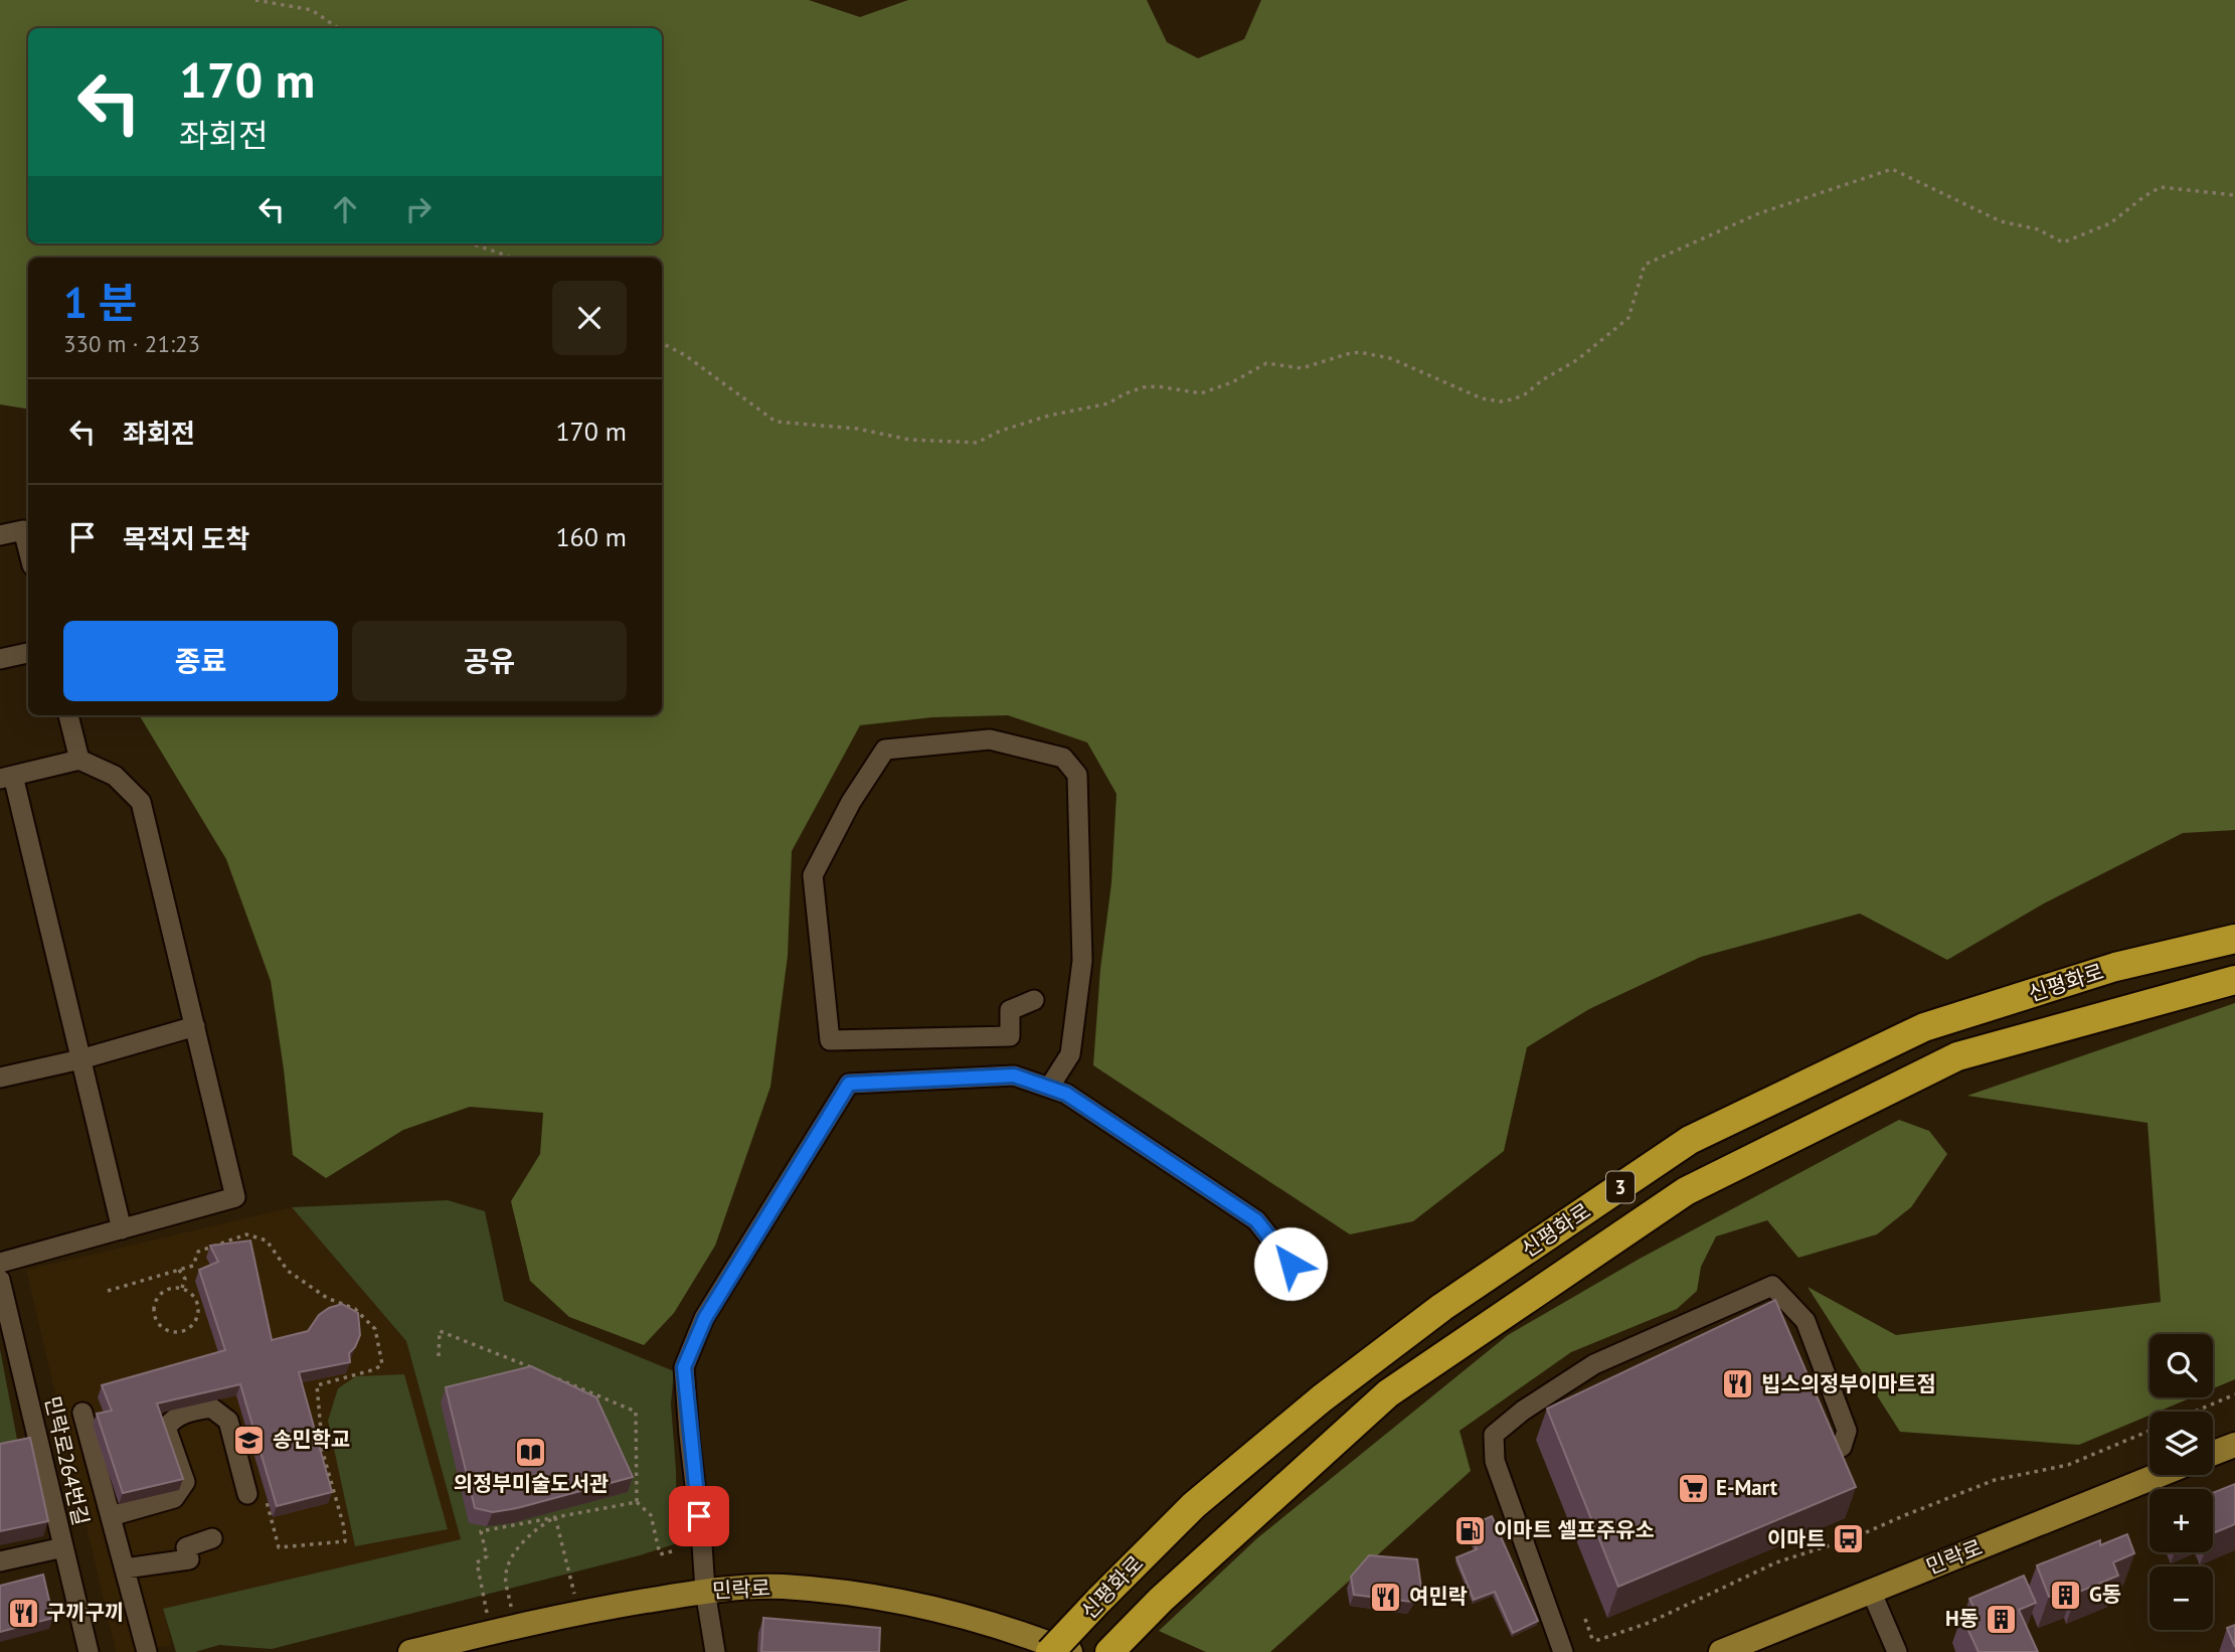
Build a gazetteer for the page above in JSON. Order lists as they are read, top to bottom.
{
  "streets": {
    "highway": ["신평화로", "3"],
    "main road": ["민락로"],
    "street": ["민락로264번길"]
  },
  "places": {
    "restaurant": ["빕스의정부이마트점", "여민락", "구끼구끼"],
    "school or university": ["송민학교"],
    "library": ["의정부미술도서관"],
    "supermarket": ["E-Mart"],
    "fuel station": ["이마트 셀프주유소"],
    "bus stop": ["이마트"],
    "building": ["G동", "H동"]
  },
  "page": {
    "turn": ["170 m", "좌회전"],
    "heading": ["1 분", "330 m · 21:23"],
    "list": [
      {
        "name": "좌회전",
        "value": "170 m"
      },
      {
        "name": "목적지 도착",
        "value": "160 m"
      }
    ],
    "buttons": ["종료", "공유"],
    "map_buttons": ["+", "−"]
  }
}
